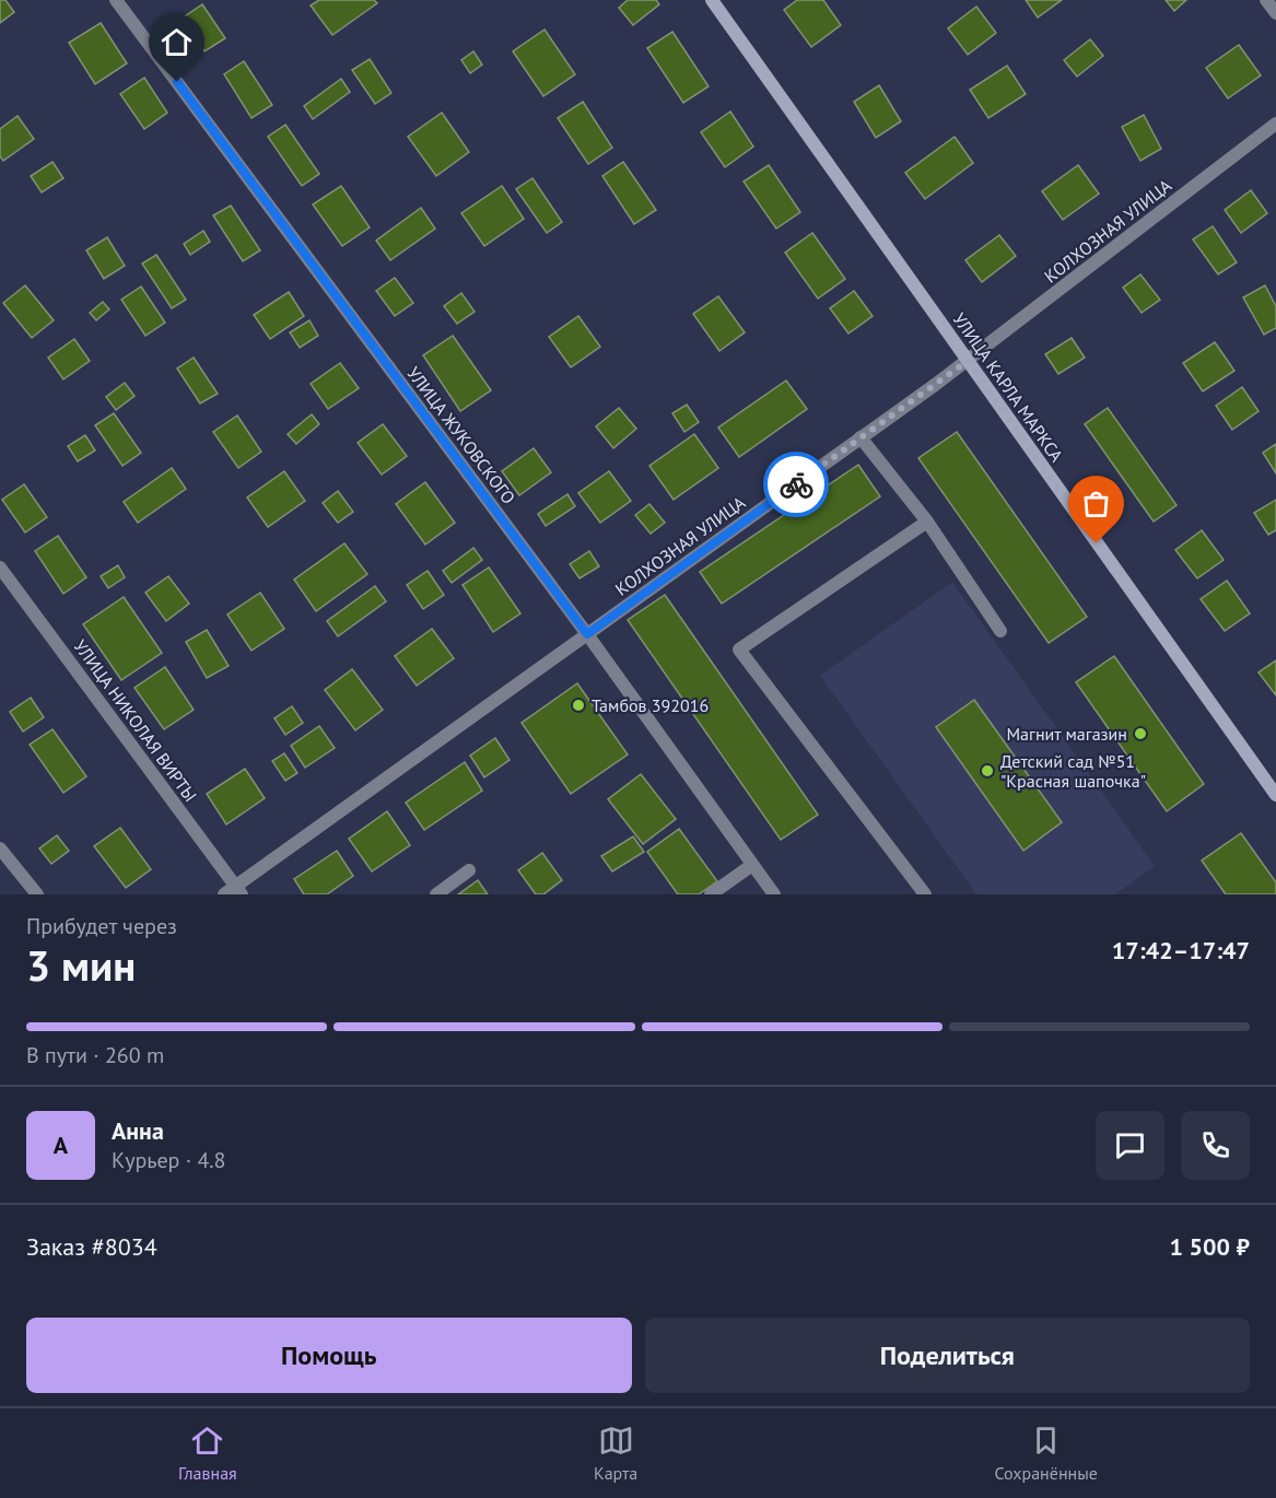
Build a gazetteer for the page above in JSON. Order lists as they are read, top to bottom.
{
  "streets": {
    "main road": ["УЛИЦА КАРЛА МАРКСА"],
    "street": ["КОЛХОЗНАЯ УЛИЦА", "УЛИЦА ЖУКОВСКОГО", "УЛИЦА НИКОЛАЯ ВИРТЫ"]
  },
  "crossings": [
    ["КОЛХОЗНАЯ УЛИЦА", "УЛИЦА КАРЛА МАРКСА"],
    ["КОЛХОЗНАЯ УЛИЦА", "УЛИЦА ЖУКОВСКОГО"],
    ["КОЛХОЗНАЯ УЛИЦА", "УЛИЦА НИКОЛАЯ ВИРТЫ"]
  ],
  "places": ["Тамбов 392016", "Магнит магазин", "Детский сад №51 \"Красная шапочка\""],
  "page": {
    "heading": ["3 мин", "Прибудет через", "17:42–17:47"],
    "panel": [
      "Анна",
      "Курьер · 4.8",
      "Заказ #8034",
      "1 500 ₽"
    ],
    "bar": "В пути · 260 m",
    "round": "А",
    "buttons": ["Помощь", "Поделиться"],
    "tabs": ["Главная", "Карта", "Сохранённые"]
  }
}
